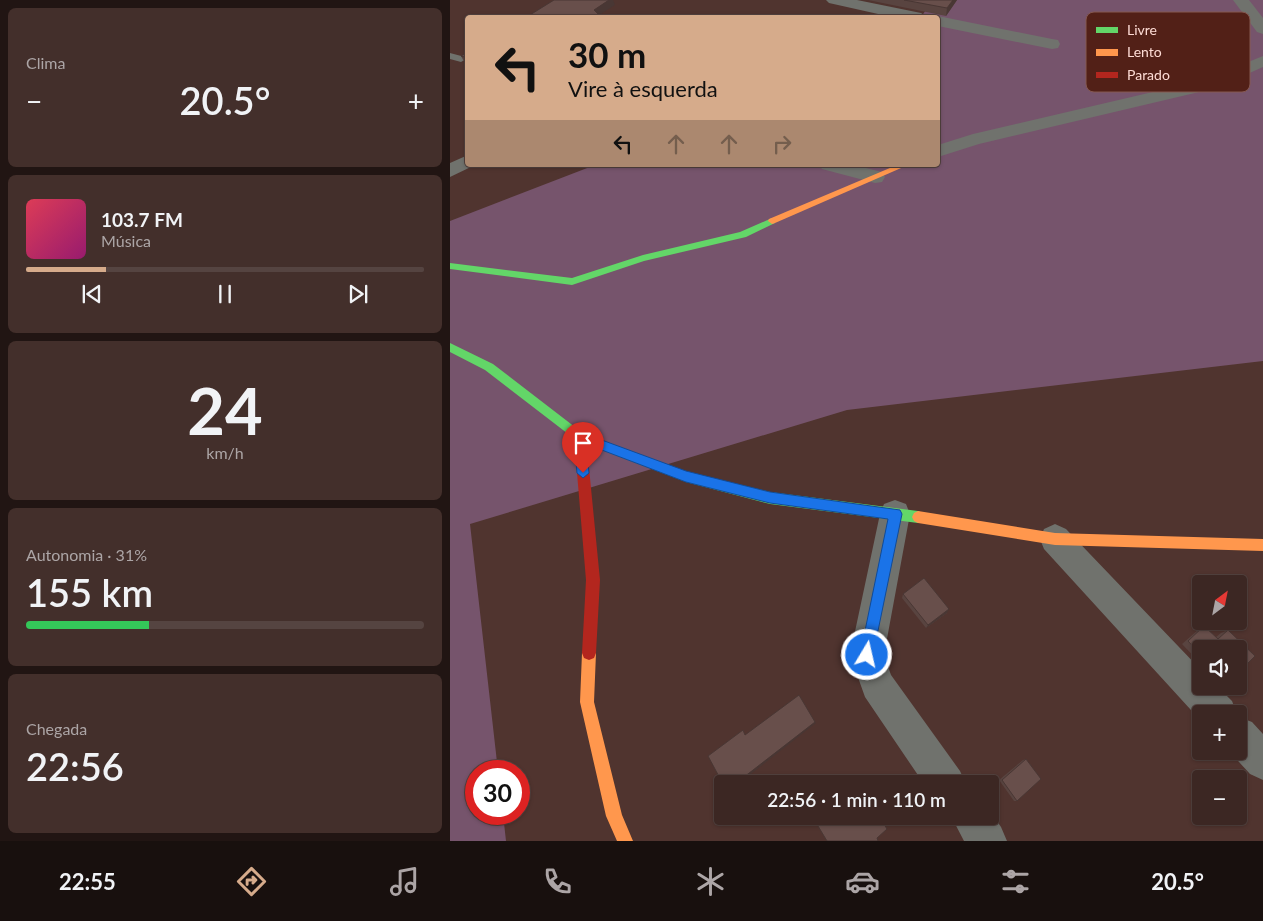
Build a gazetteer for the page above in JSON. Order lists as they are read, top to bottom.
{
  "legend": ["Livre", "Lento", "Parado"],
  "north": "top right",
  "page": {
    "tile": [
      "Clima",
      ["24", "km/h"],
      ["Autonomia · 31%", "155 km"],
      ["Chegada", "22:56"]
    ],
    "turn": ["30 m", "Vire à esquerda"],
    "heat": ["−", "20.5°", "+"],
    "song": ["103.7 FM", "Música"],
    "map_buttons": ["+", "−"],
    "limit": "30",
    "trip": "22:56 · 1 min · 110 m",
    "tabs": ["22:55", "20.5°"]
  }
}
